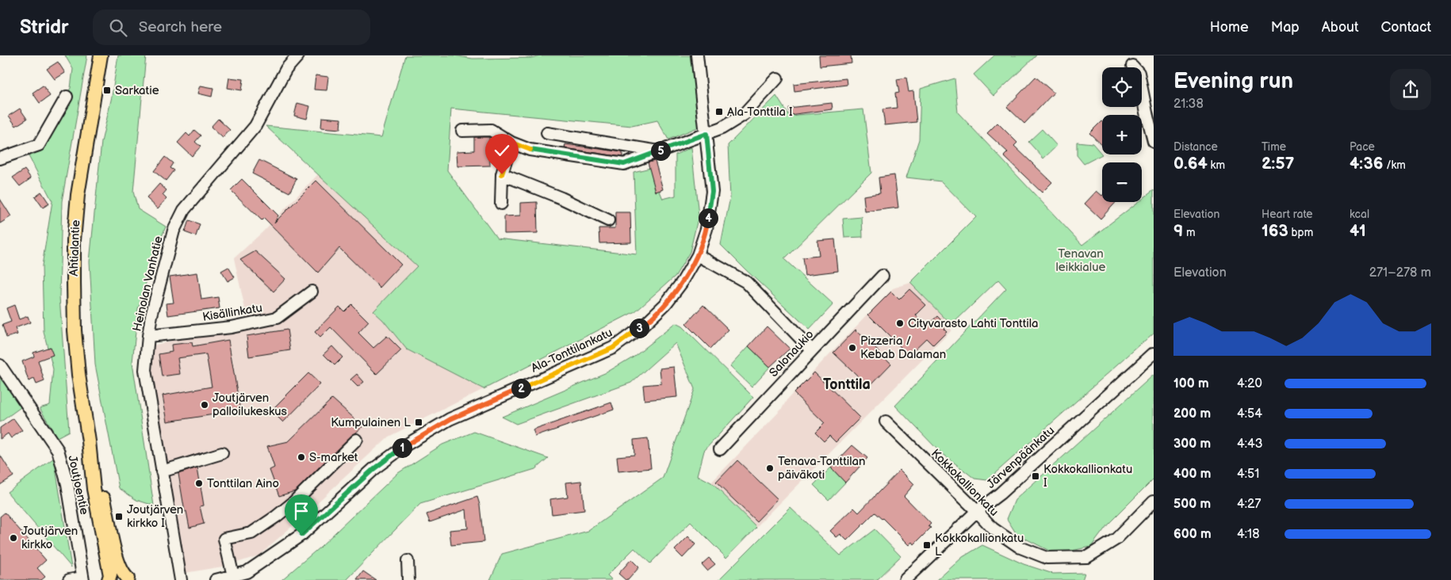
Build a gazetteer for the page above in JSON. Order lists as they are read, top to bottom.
{
  "streets": {
    "main road": ["Ahtialantie"],
    "street": [
      "Heinolan Vanhatie",
      "Kisällinkatu",
      "Ala-Tonttilankatu",
      "Salonaukio",
      "Järvenpäänkatu",
      "Kokkokallionkatu",
      "Joutjoentie"
    ]
  },
  "crossings": [
    ["Heinolan Vanhatie", "Kisällinkatu"],
    ["Järvenpäänkatu", "Kokkokallionkatu"]
  ],
  "districts": ["Tonttila"],
  "parks": ["Tenavan leikkialue"],
  "places": {
    "transit": [
      "Sarkatie",
      "Ala-Tonttila I",
      "Kumpulainen L",
      "Kokkokallionkatu I",
      "Joutjärven kirkko I",
      "Kokkokallionkatu L"
    ],
    "other": [
      "Cityvarasto Lahti Tonttila",
      "Pizzeria / Kebab Dalaman",
      "Joutjärven palloilukeskus",
      "S-market",
      "Tenava-Tonttilan päiväkoti",
      "Tonttilan Aino",
      "Joutjärven kirkko"
    ]
  },
  "page": {
    "header": "Stridr",
    "search": "Search here",
    "nav": [
      "Home",
      "Map",
      "About",
      "Contact"
    ],
    "heading": ["Evening run", "21:38"],
    "map_buttons": ["+", "−"],
    "stats": [
      ["Distance", "0.64 km"],
      ["Time", "2:57"],
      ["Pace", "4:36 /km"],
      ["Elevation", "9 m"],
      ["Heart rate", "163 bpm"],
      ["kcal", "41"]
    ],
    "pins": [
      "5",
      "4",
      "3",
      "2",
      "1"
    ],
    "chart": ["Elevation", "271–278 m"],
    "list": [
      {
        "name": "100 m",
        "note": "4:20"
      },
      {
        "name": "200 m",
        "note": "4:54"
      },
      {
        "name": "300 m",
        "note": "4:43"
      },
      {
        "name": "400 m",
        "note": "4:51"
      },
      {
        "name": "500 m",
        "note": "4:27"
      },
      {
        "name": "600 m",
        "note": "4:18"
      }
    ]
  }
}
